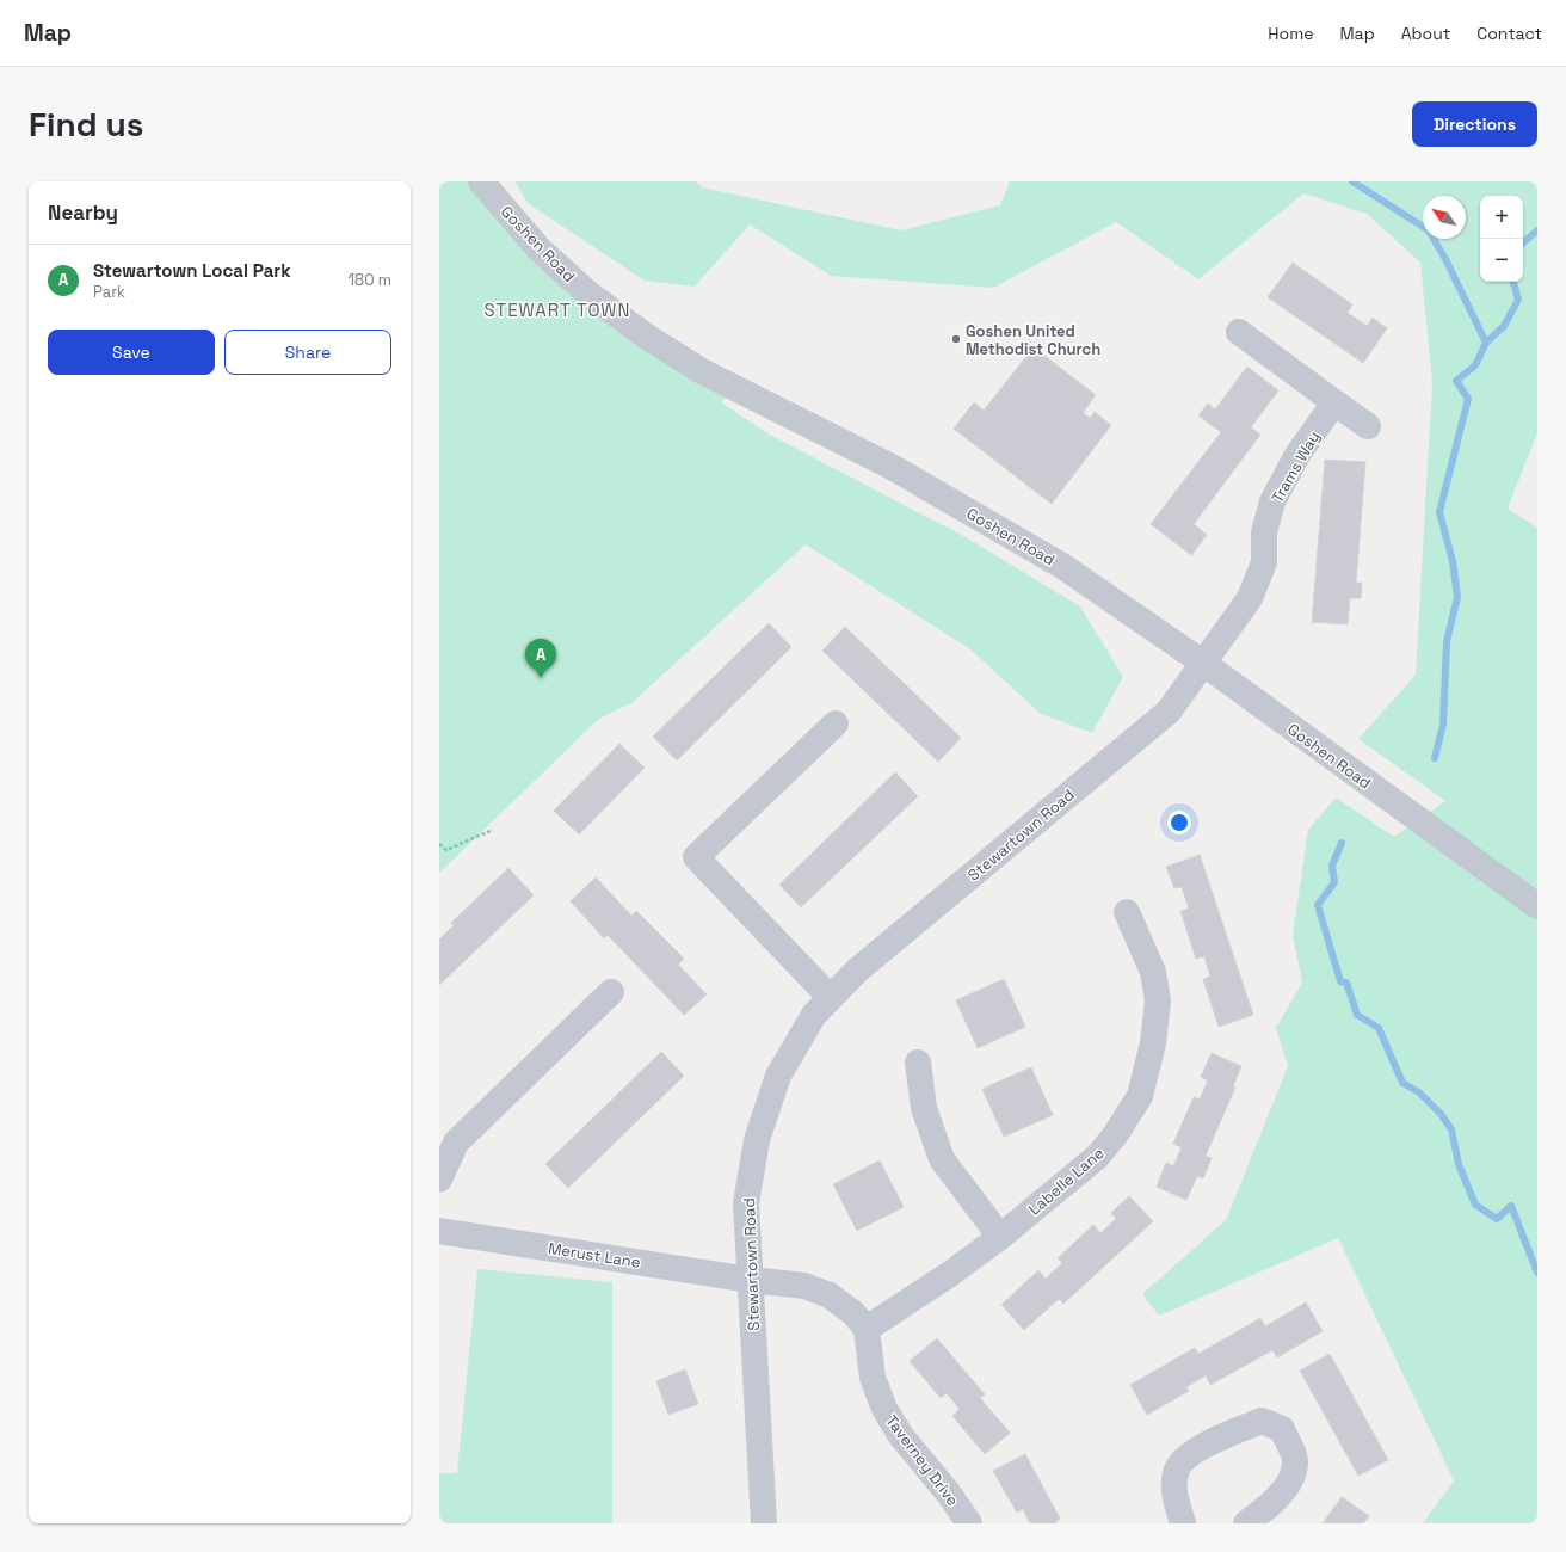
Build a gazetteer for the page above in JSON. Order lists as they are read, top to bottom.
{
  "streets": {
    "street": [
      "Goshen Road",
      "Trams Way",
      "Stewartown Road",
      "Labelle Lane",
      "Merust Lane",
      "Taverney Drive"
    ]
  },
  "crossings": [
    ["Goshen Road", "Trams Way"],
    ["Goshen Road", "Stewartown Road"],
    ["Trams Way", "Stewartown Road"],
    ["Stewartown Road", "Merust Lane"],
    ["Labelle Lane", "Taverney Drive"]
  ],
  "districts": ["STEWART TOWN"],
  "places": ["Goshen United Methodist Church"],
  "north": "top left",
  "page": {
    "header": "Map",
    "nav": [
      "Home",
      "Map",
      "About",
      "Contact"
    ],
    "buttons": [
      "Directions",
      ["Save", "Share"]
    ],
    "title": "Find us",
    "heading": "Nearby",
    "map_buttons": ["+", "−"],
    "list": [
      {
        "mark": "A",
        "name": "Stewartown Local Park",
        "note": "Park",
        "value": "180 m"
      }
    ],
    "pins": "A"
  }
}
